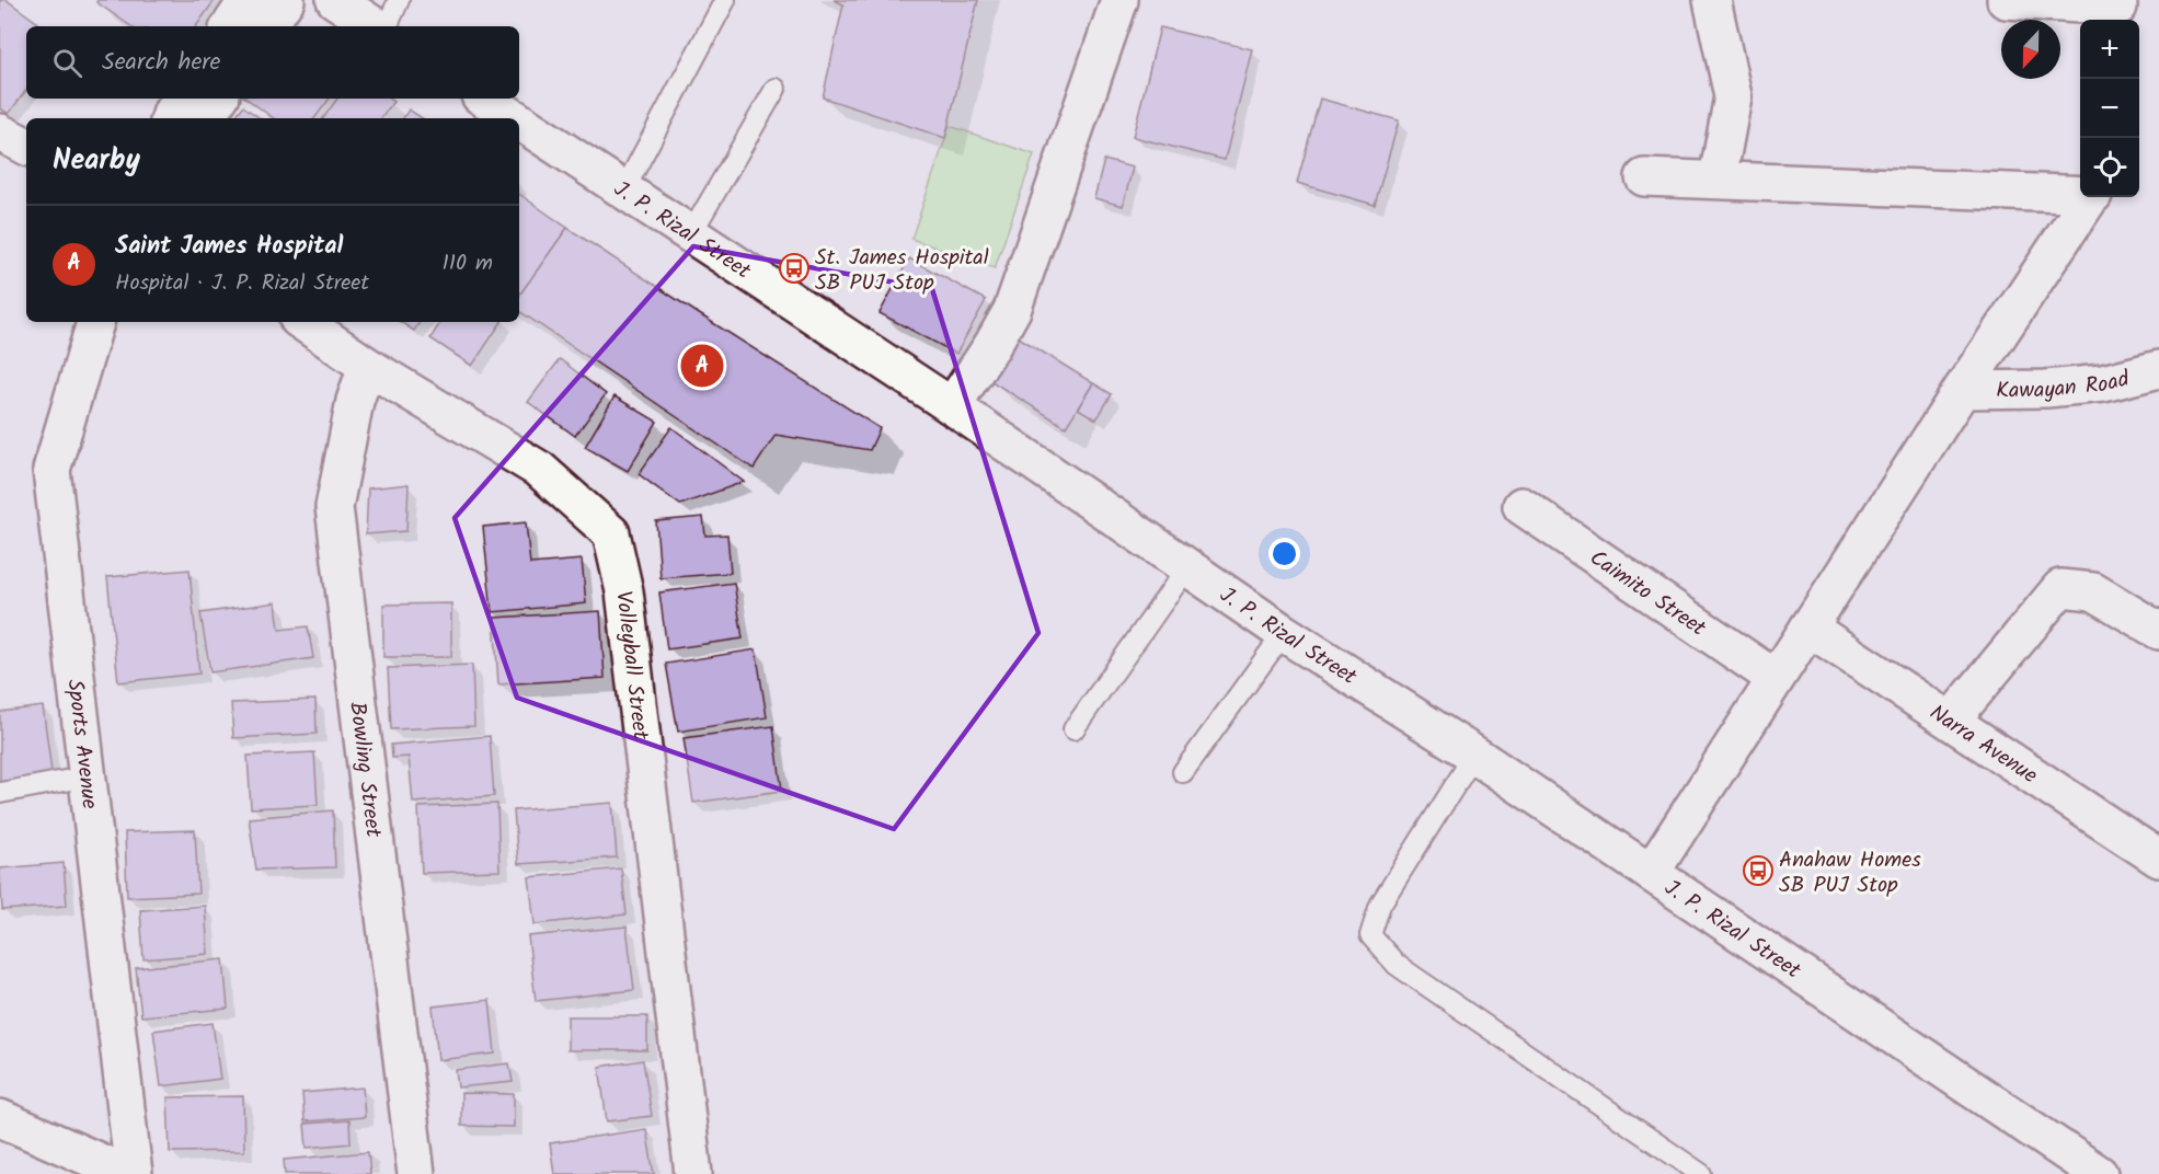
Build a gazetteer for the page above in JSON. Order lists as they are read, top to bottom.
{
  "streets": {
    "street": [
      "J. P. Rizal Street",
      "Kawayan Road",
      "Caimito Street",
      "Volleyball Street",
      "Narra Avenue",
      "Sports Avenue",
      "Bowling Street"
    ]
  },
  "crossings": [
    ["Volleyball Street", "Bowling Street"]
  ],
  "places": {
    "bus stop": ["St. James Hospital SB PUJ Stop", "Anahaw Homes SB PUJ Stop"]
  },
  "north": "bottom",
  "page": {
    "map_buttons": ["+", "−"],
    "search": "Search here",
    "heading": "Nearby",
    "list": [
      {
        "mark": "A",
        "name": "Saint James Hospital",
        "note": "Hospital · J. P. Rizal Street",
        "value": "110 m"
      }
    ],
    "pins": "A"
  }
}
